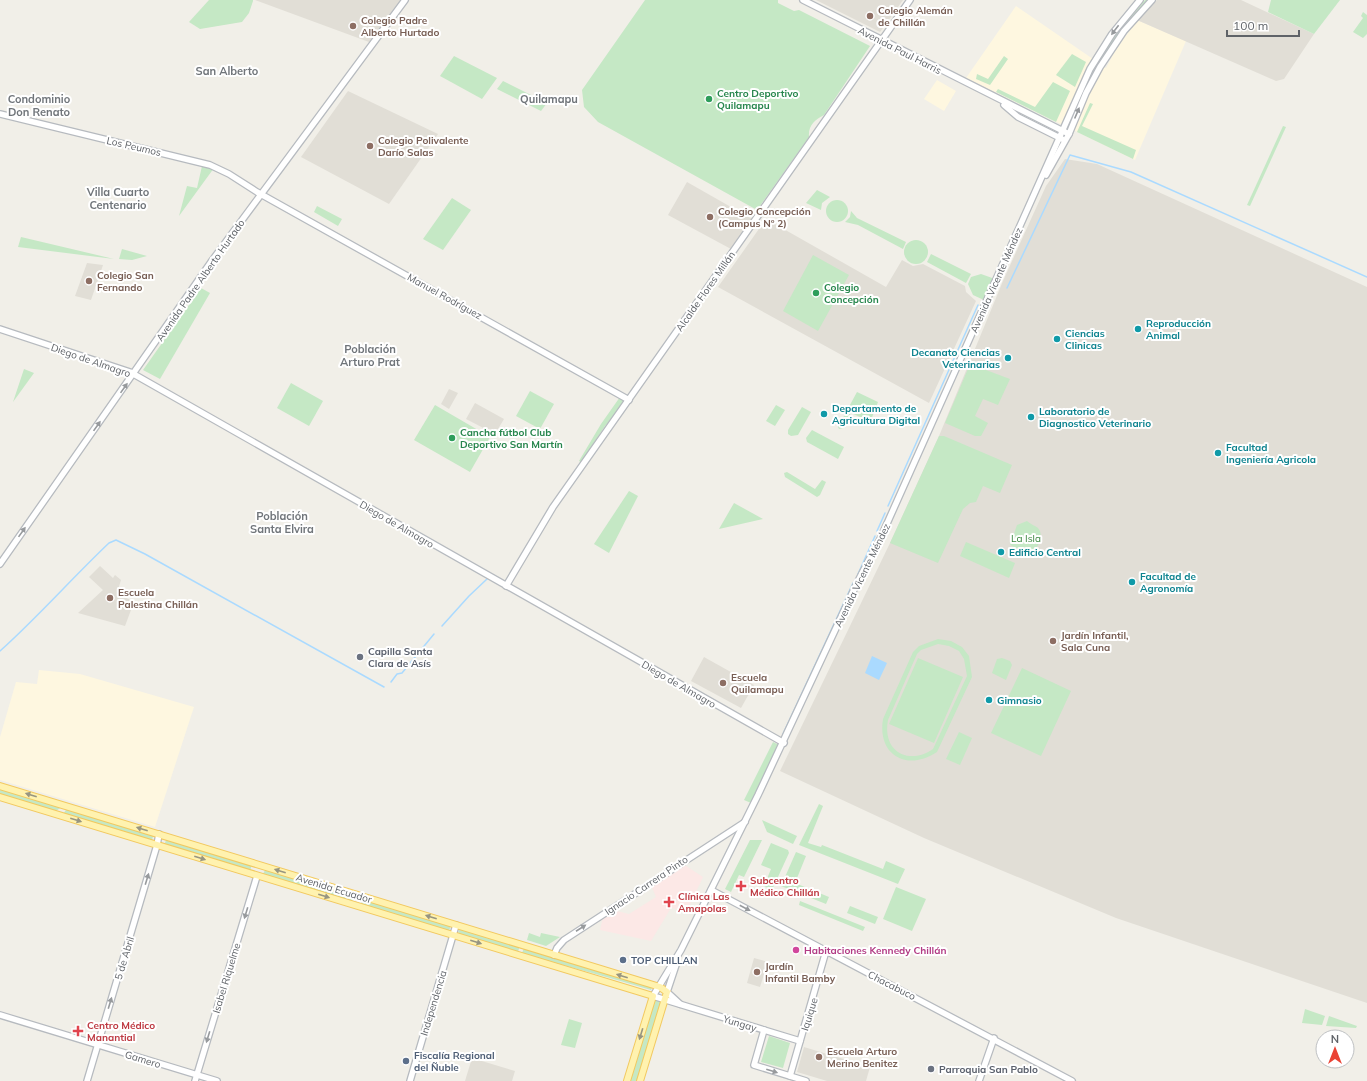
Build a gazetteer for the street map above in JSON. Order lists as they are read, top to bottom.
{
  "streets": {
    "main road": ["Avenida Vicente Méndez", "Avenida Ecuador"],
    "street": [
      "Avenida Paul Harris",
      "Los Peumos",
      "Avenida Padre Alberto Hurtado",
      "Alcalde Flores Millán",
      "Manuel Rodríguez",
      "Diego de Almagro",
      "Ignacio Carrera Pinto",
      "5 de Abril",
      "Isabel Riquelme",
      "Chacabuco",
      "Independencia",
      "Iquique",
      "Yungay",
      "Gamero"
    ]
  },
  "crossings": [
    ["Avenida Paul Harris", "Avenida Vicente Méndez"],
    ["Avenida Paul Harris", "Alcalde Flores Millán"],
    ["Los Peumos", "Avenida Padre Alberto Hurtado"],
    ["Los Peumos", "Manuel Rodríguez"],
    ["Avenida Padre Alberto Hurtado", "Manuel Rodríguez"],
    ["Avenida Padre Alberto Hurtado", "Diego de Almagro"],
    ["Avenida Vicente Méndez", "Diego de Almagro"],
    ["Avenida Vicente Méndez", "Ignacio Carrera Pinto"],
    ["Avenida Vicente Méndez", "Avenida Ecuador"],
    ["Avenida Vicente Méndez", "Chacabuco"],
    ["Avenida Vicente Méndez", "Yungay"],
    ["Alcalde Flores Millán", "Manuel Rodríguez"],
    ["Alcalde Flores Millán", "Diego de Almagro"],
    ["Ignacio Carrera Pinto", "Avenida Ecuador"],
    ["Avenida Ecuador", "5 de Abril"],
    ["Avenida Ecuador", "Isabel Riquelme"],
    ["Avenida Ecuador", "Independencia"],
    ["Avenida Ecuador", "Yungay"],
    ["5 de Abril", "Gamero"],
    ["Isabel Riquelme", "Gamero"],
    ["Chacabuco", "Iquique"],
    ["Iquique", "Yungay"]
  ],
  "one_way": ["Ignacio Carrera Pinto", "5 de Abril", "Isabel Riquelme"],
  "districts": [
    "San Alberto",
    "Condominio Don Renato",
    "Quilamapu",
    "Villa Cuarto Centenario",
    "Población Arturo Prat",
    "Población Santa Elvira"
  ],
  "parks": ["La Isla"],
  "places": {
    "other": [
      "Colegio Alemán de Chillán",
      "Colegio Padre Alberto Hurtado",
      "Centro Deportivo Quilamapu",
      "Colegio Polivalente Darío Salas",
      "Colegio Concepción (Campus N° 2)",
      "Colegio San Fernando",
      "Colegio Concepción",
      "Reproducción Animal",
      "Ciencias Clinicas",
      "Decanato Ciencias Veterinarias",
      "Departamento de Agricultura Digital",
      "Laboratorio de Diagnostico Veterinario",
      "Cancha fútbol Club Deportivo San Martín",
      "Facultad Ingeniería Agricola",
      "Edificio Central",
      "Facultad de Agronomía",
      "Escuela Palestina Chillán",
      "Jardín Infantil, Sala Cuna",
      "Capilla Santa Clara de Asís",
      "Escuela Quilamapu",
      "Gimnasio",
      "Habitaciones Kennedy Chillán",
      "TOP CHILLAN",
      "Jardín Infantil Bamby",
      "Escuela Arturo Merino Benitez",
      "Fiscalía Regional del Ñuble",
      "Parroquia San Pablo"
    ],
    "health": ["Subcentro Médico Chillán", "Clínica Las Amapolas", "Centro Médico Manantial"]
  },
  "scale_bar": "100 m",
  "north": "top"
}
